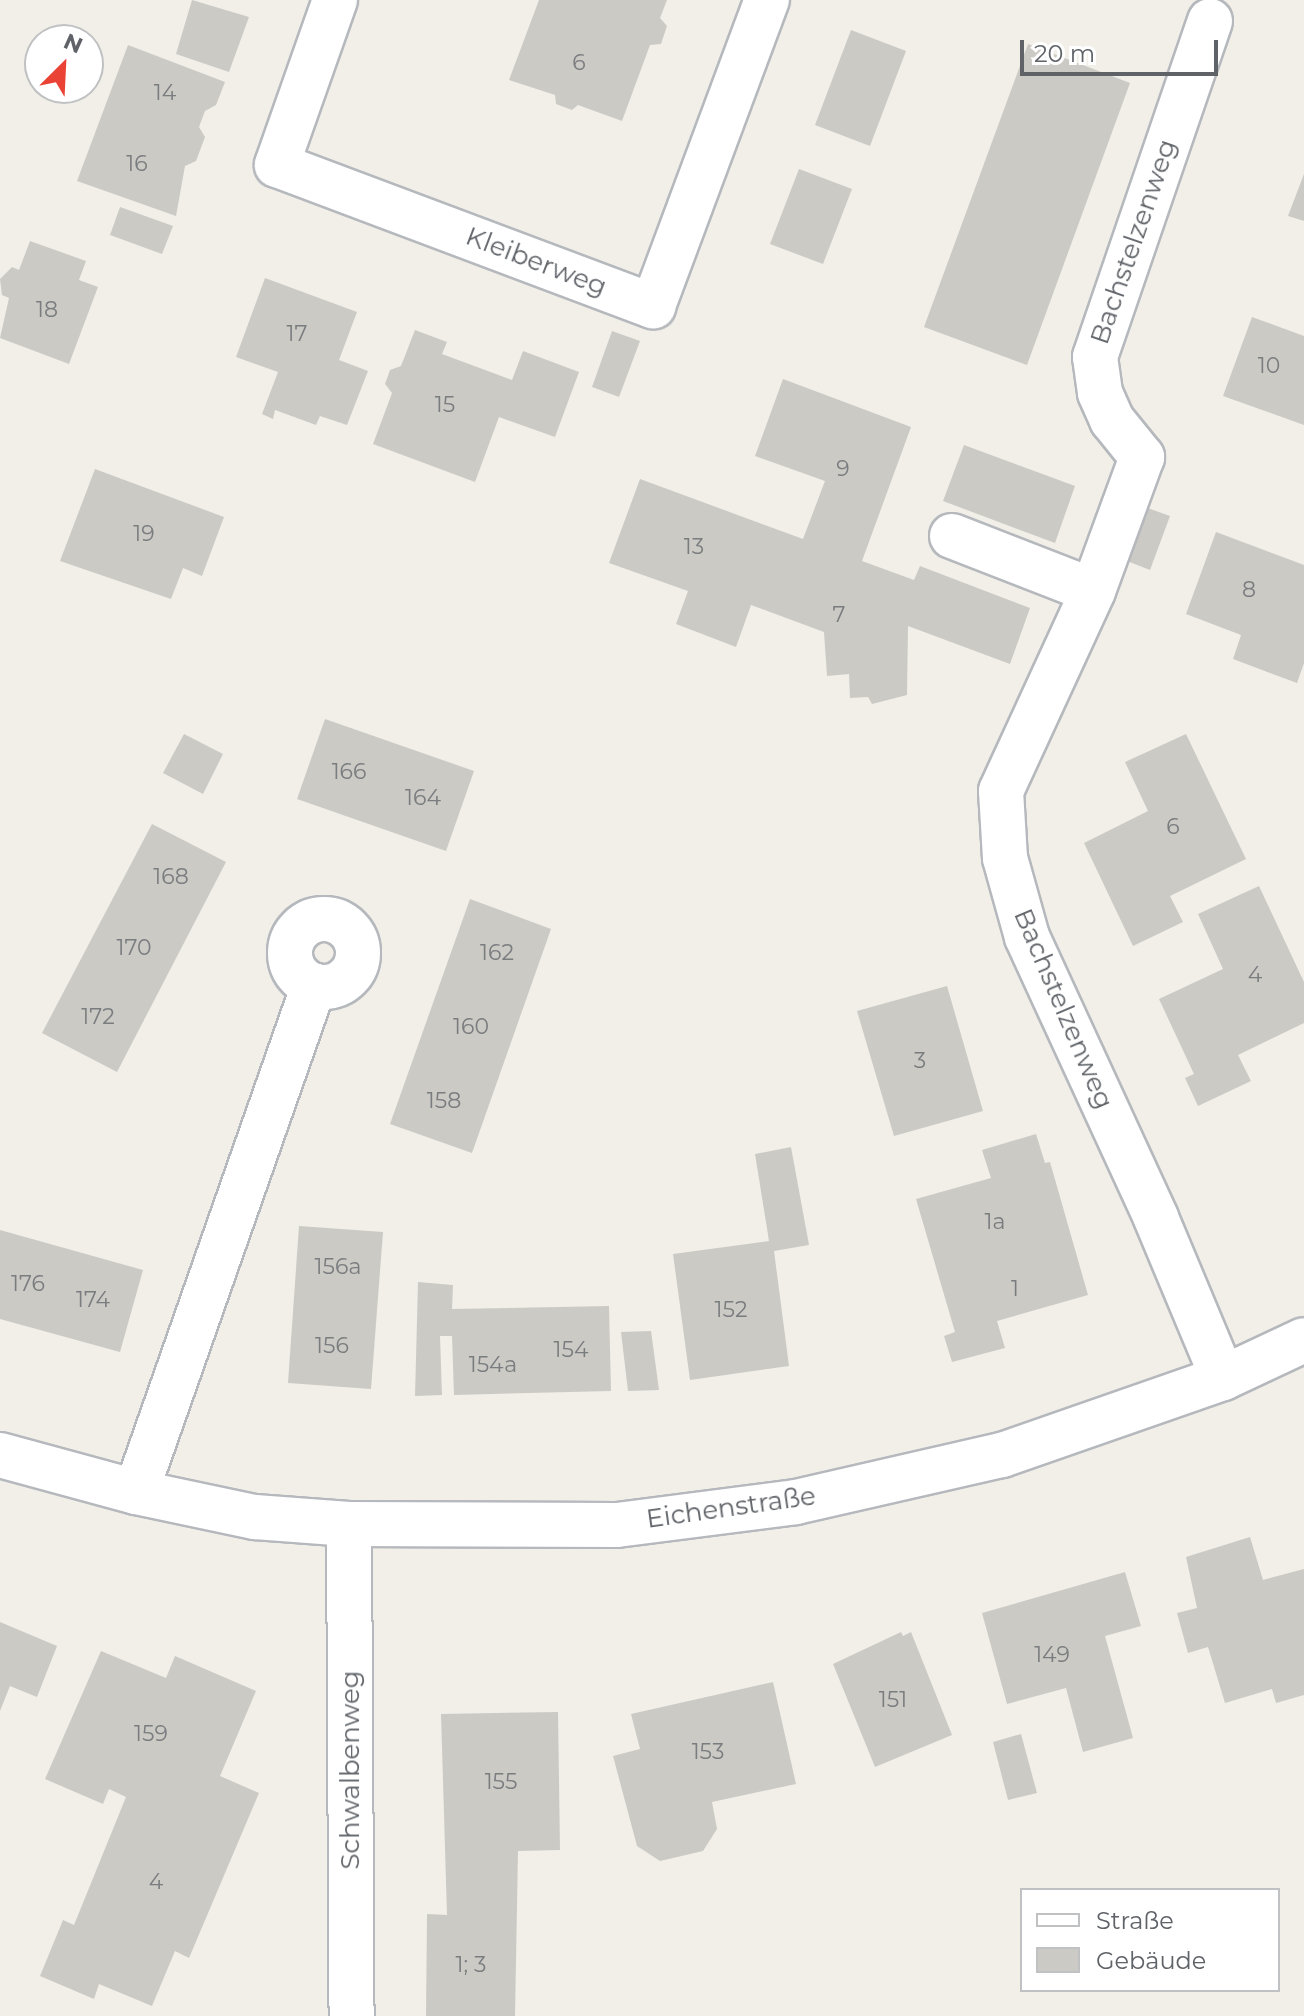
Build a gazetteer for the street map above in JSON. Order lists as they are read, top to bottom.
{
  "streets": {
    "street": [
      "Bachstelzenweg",
      "Kleiberweg",
      "Eichenstraße",
      "Schwalbenweg"
    ]
  },
  "crossings": [
    ["Bachstelzenweg", "Eichenstraße"],
    ["Eichenstraße", "Schwalbenweg"]
  ],
  "house_numbers": [
    "6",
    "14",
    "16",
    "18",
    "17",
    "10",
    "15",
    "9",
    "19",
    "13",
    "8",
    "7",
    "166",
    "164",
    "6",
    "168",
    "170",
    "162",
    "4",
    "172",
    "160",
    "3",
    "158",
    "1a",
    "156a",
    "176",
    "1",
    "174",
    "152",
    "156",
    "154",
    "154a",
    "149",
    "151",
    "159",
    "153",
    "155",
    "4",
    "1; 3"
  ],
  "legend": ["Straße", "Gebäude"],
  "scale_bar": "20 m",
  "north": "top right"
}
